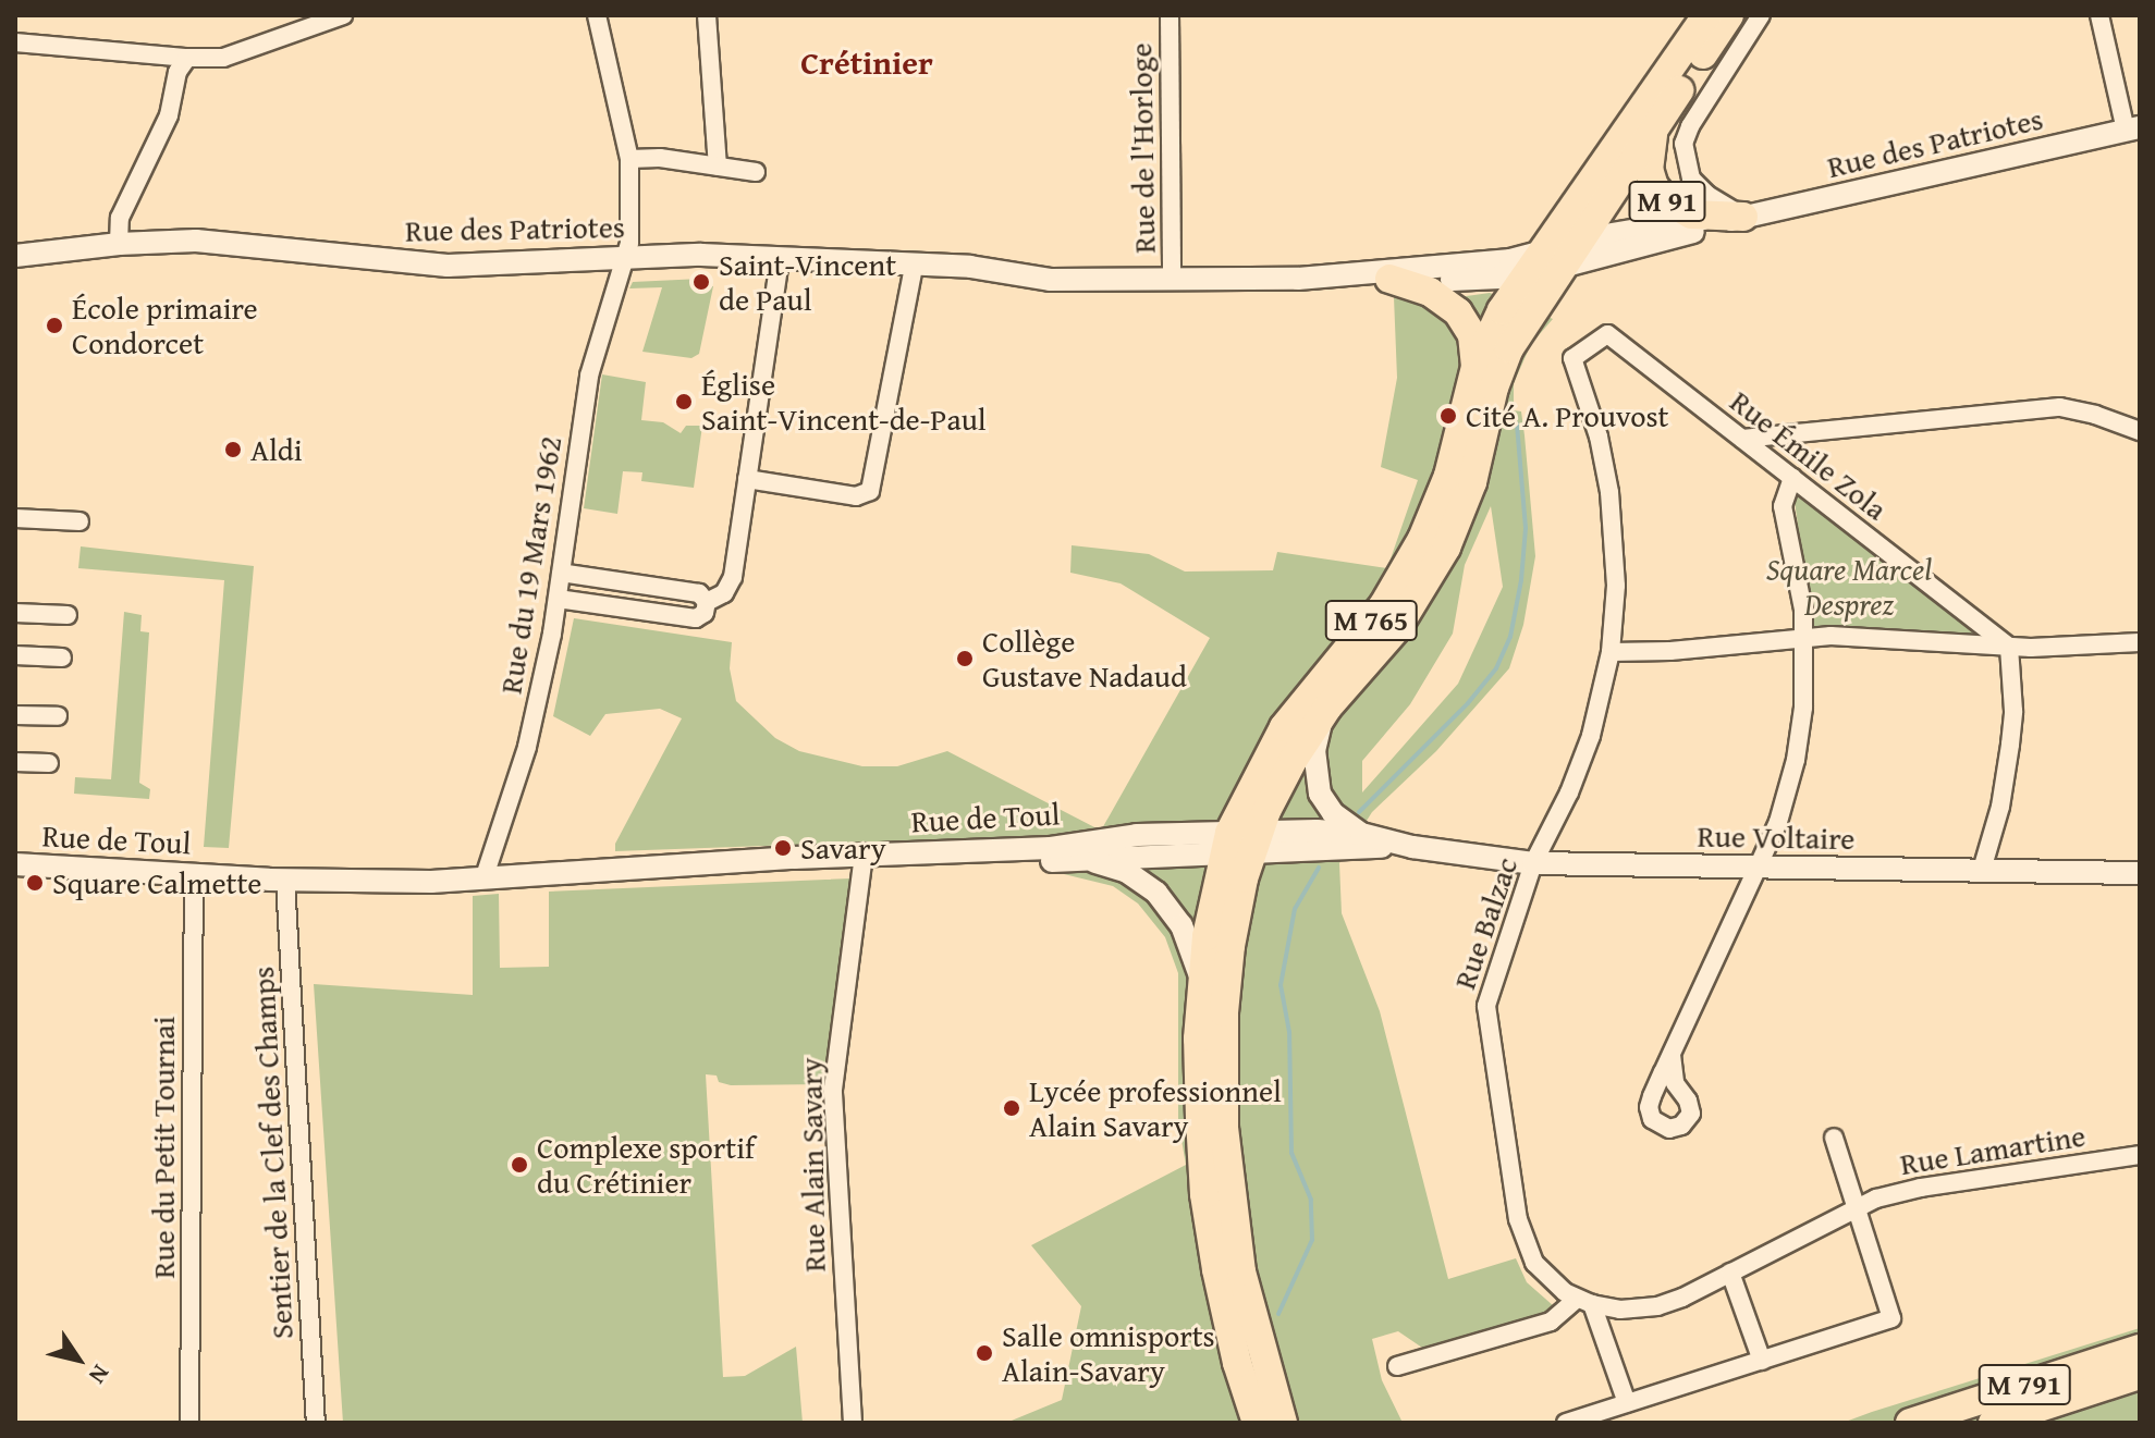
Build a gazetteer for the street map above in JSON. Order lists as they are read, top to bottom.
{
  "streets": {
    "main road": ["M 91", "M 765", "M 791"],
    "street": [
      "Rue des Patriotes",
      "Rue de l'Horloge",
      "Rue Émile Zola",
      "Rue du 19 Mars 1962",
      "Rue de Toul",
      "Rue Voltaire",
      "Rue Balzac",
      "Rue du Petit Tournai",
      "Rue Lamartine",
      "Sentier de la Clef des Champs",
      "Rue Alain Savary"
    ]
  },
  "crossings": [
    ["Rue des Patriotes", "Rue de l'Horloge"],
    ["Rue des Patriotes", "M 91"],
    ["Rue des Patriotes", "Rue du 19 Mars 1962"],
    ["Rue des Patriotes", "M 765"],
    ["M 91", "M 765"],
    ["Rue Émile Zola", "Rue Balzac"],
    ["Rue du 19 Mars 1962", "Rue de Toul"],
    ["M 765", "Rue de Toul"],
    ["M 765", "Rue Voltaire"],
    ["Rue de Toul", "Rue Voltaire"],
    ["Rue de Toul", "Rue du Petit Tournai"],
    ["Rue de Toul", "Sentier de la Clef des Champs"],
    ["Rue de Toul", "Rue Alain Savary"],
    ["Rue Voltaire", "Rue Balzac"]
  ],
  "districts": ["Crétinier"],
  "parks": ["Square Marcel Desprez"],
  "places": [
    "Saint-Vincent de Paul",
    "École primaire Condorcet",
    "Église Saint-Vincent-de-Paul",
    "Cité A. Prouvost",
    "Aldi",
    "Collège Gustave Nadaud",
    "Savary",
    "Square Calmette",
    "Lycée professionnel Alain Savary",
    "Complexe sportif du Crétinier",
    "Salle omnisports Alain-Savary"
  ],
  "north": "bottom right"
}
